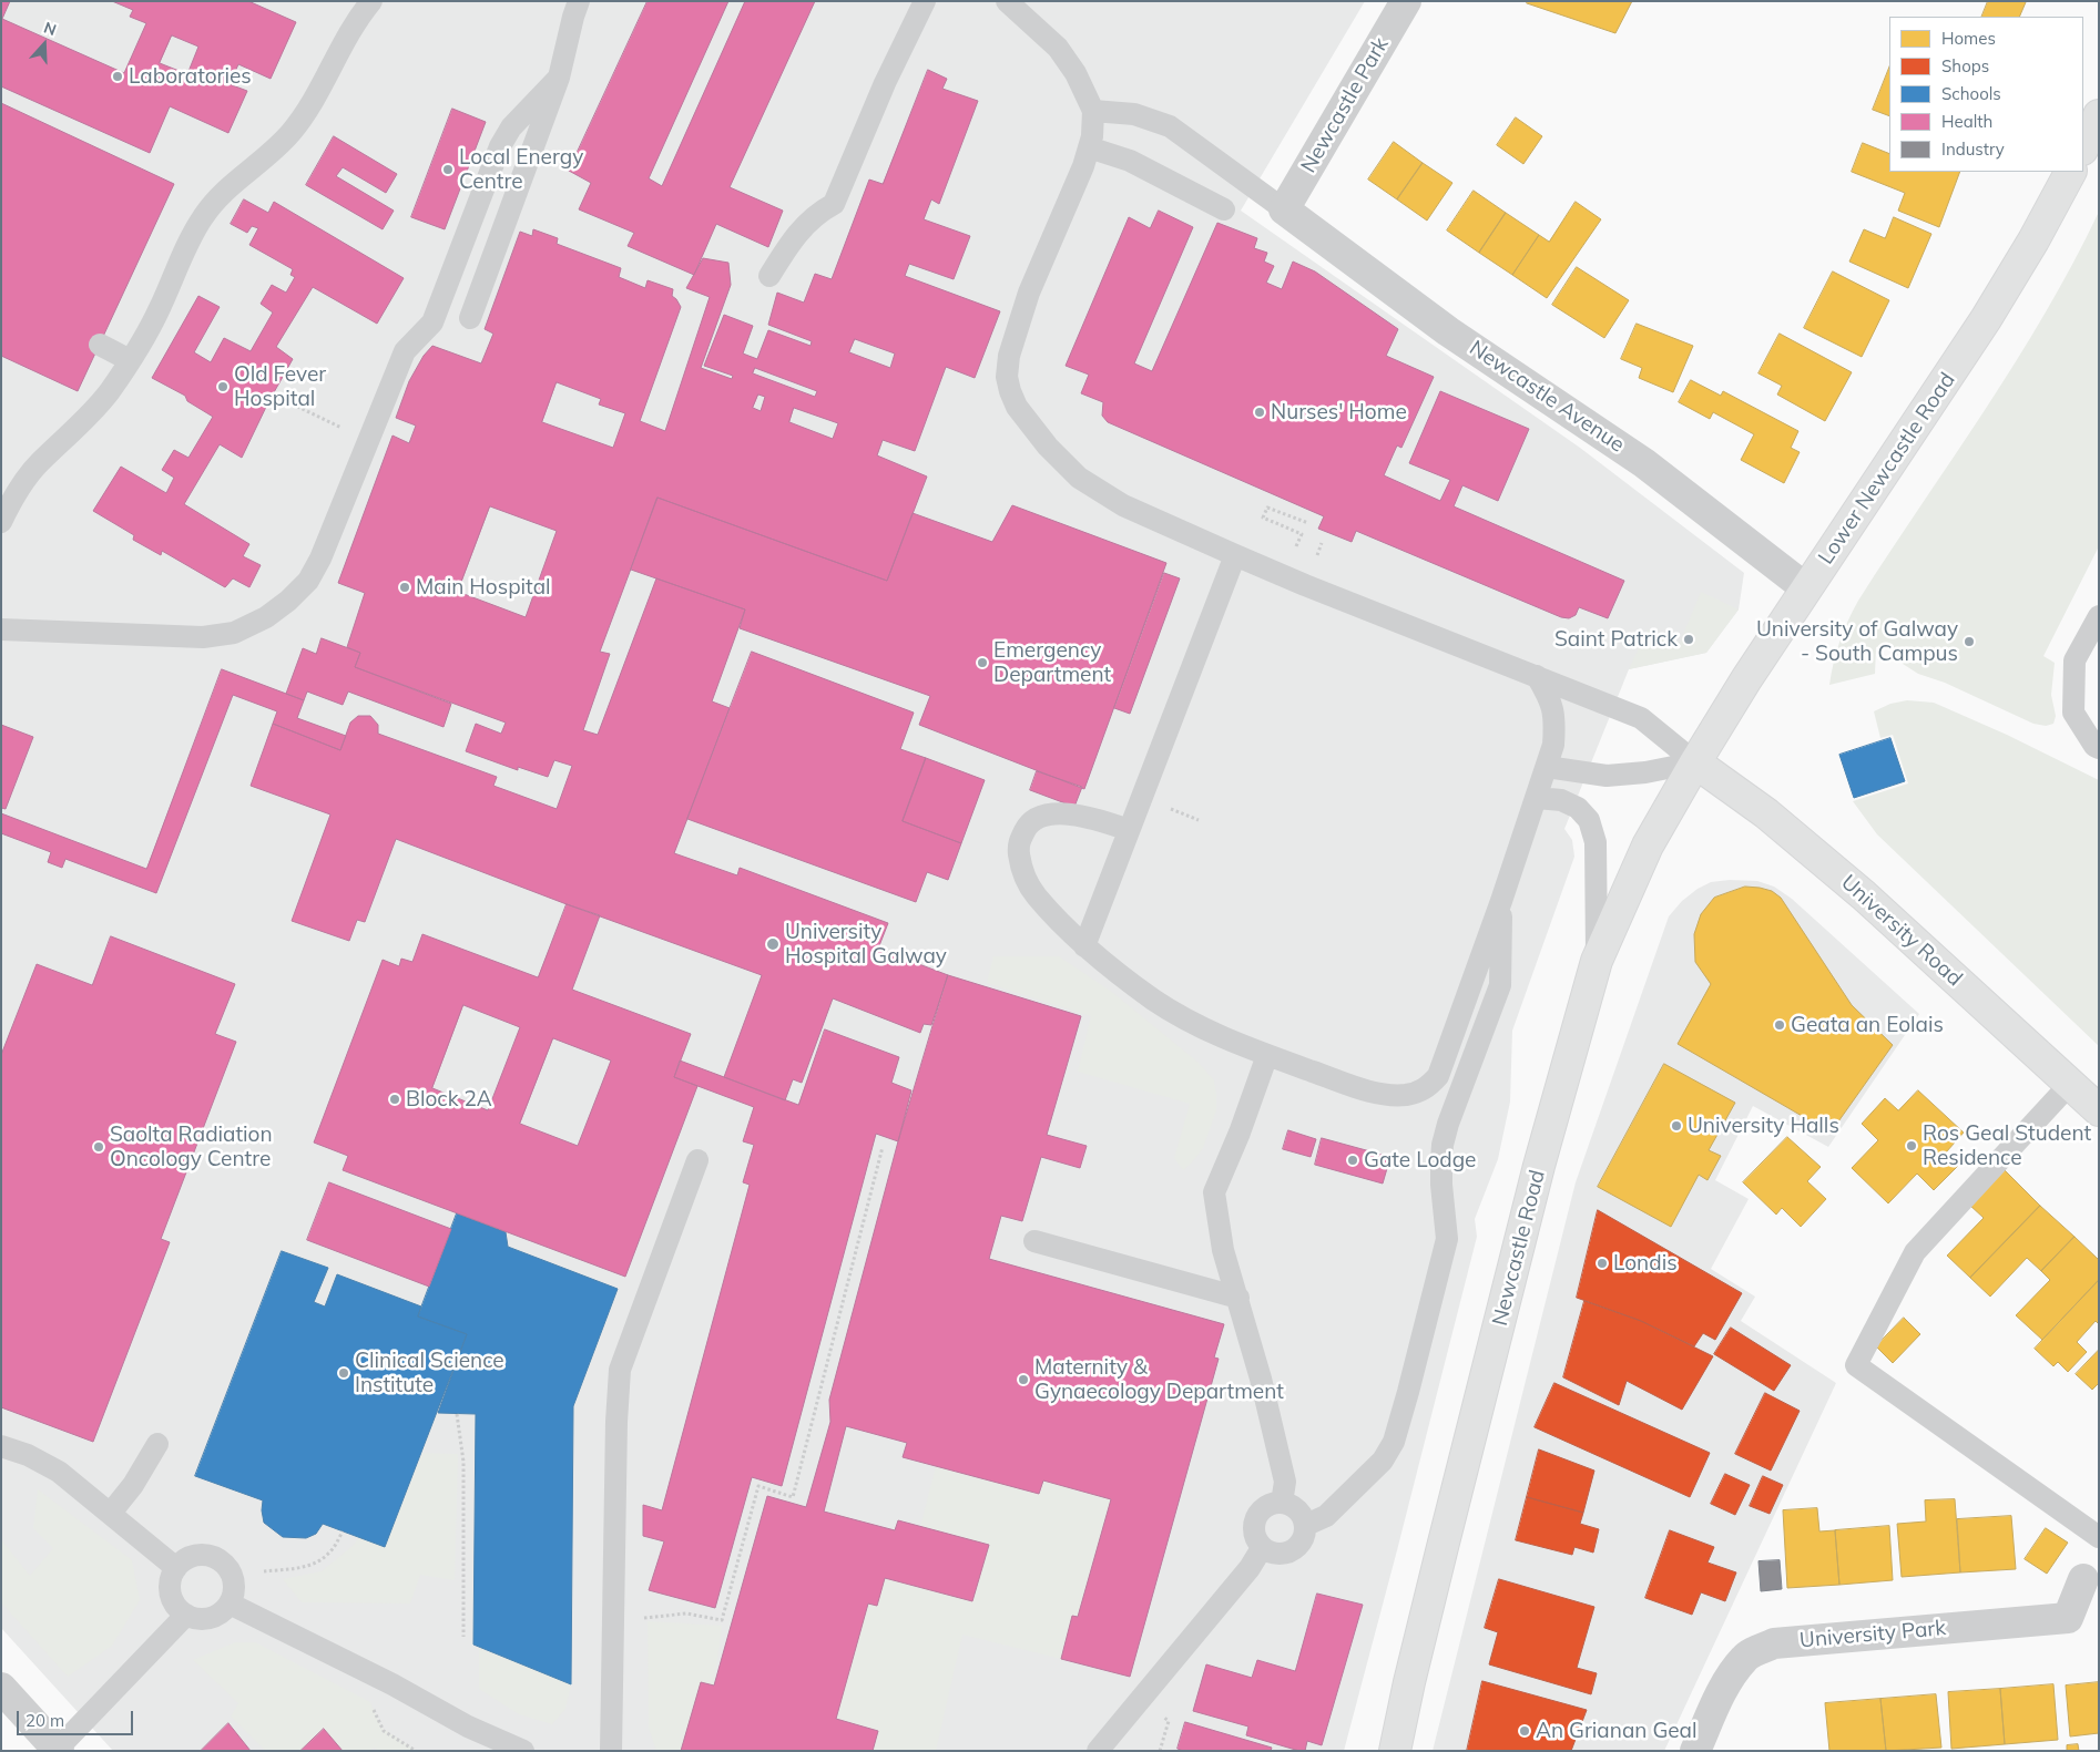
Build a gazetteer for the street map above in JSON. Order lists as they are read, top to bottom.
{
  "streets": {
    "main road": ["Lower Newcastle Road", "University Road", "Newcastle Road"],
    "street": ["Newcastle Park", "Newcastle Avenue", "University Park"]
  },
  "crossings": [
    ["Newcastle Park", "Newcastle Avenue"],
    ["Newcastle Avenue", "Lower Newcastle Road"],
    ["Lower Newcastle Road", "University Road"],
    ["Lower Newcastle Road", "Newcastle Road"],
    ["University Road", "Newcastle Road"]
  ],
  "places": [
    "Laboratories",
    "Local Energy Centre",
    "Old Fever Hospital",
    "Nurses' Home",
    "Main Hospital",
    "Saint Patrick",
    "University of Galway - South Campus",
    "Emergency Department",
    "University Hospital Galway",
    "Geata an Eolais",
    "Block 2A",
    "University Halls",
    "Ros Geal Student Residence",
    "Saolta Radiation Oncology Centre",
    "Gate Lodge",
    "Londis",
    "Clinical Science Institute",
    "Maternity & Gynaecology Department",
    "An Grianan Geal"
  ],
  "legend": [
    "Homes",
    "Shops",
    "Schools",
    "Health",
    "Industry"
  ],
  "scale_bar": "20 m",
  "north": "top"
}
